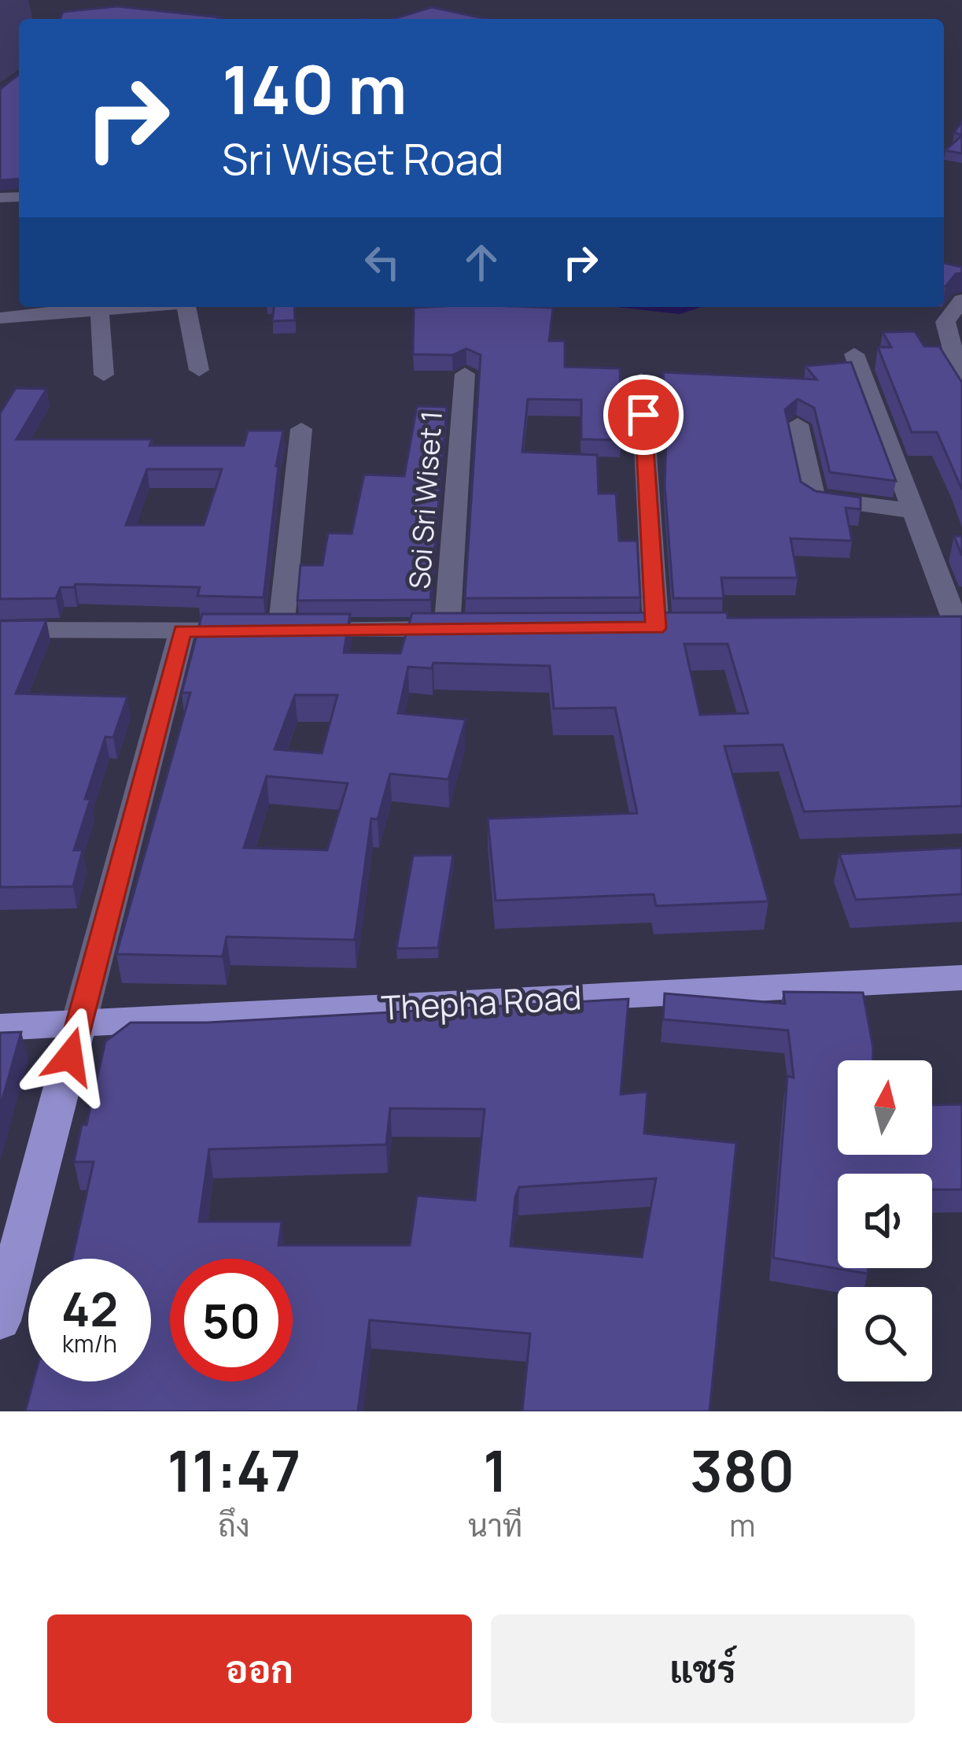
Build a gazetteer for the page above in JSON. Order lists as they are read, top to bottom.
{
  "streets": {
    "main road": ["Thepha Road"],
    "street": ["Soi Sri Wiset 1"]
  },
  "north": "top",
  "page": {
    "turn": ["140 m", "Sri Wiset Road"],
    "speed": "42 km/h",
    "limit": "50",
    "eta": [
      "11:47",
      "ถึง",
      "1",
      "นาที",
      "380",
      "m"
    ],
    "buttons": ["ออก", "แชร์"]
  }
}
